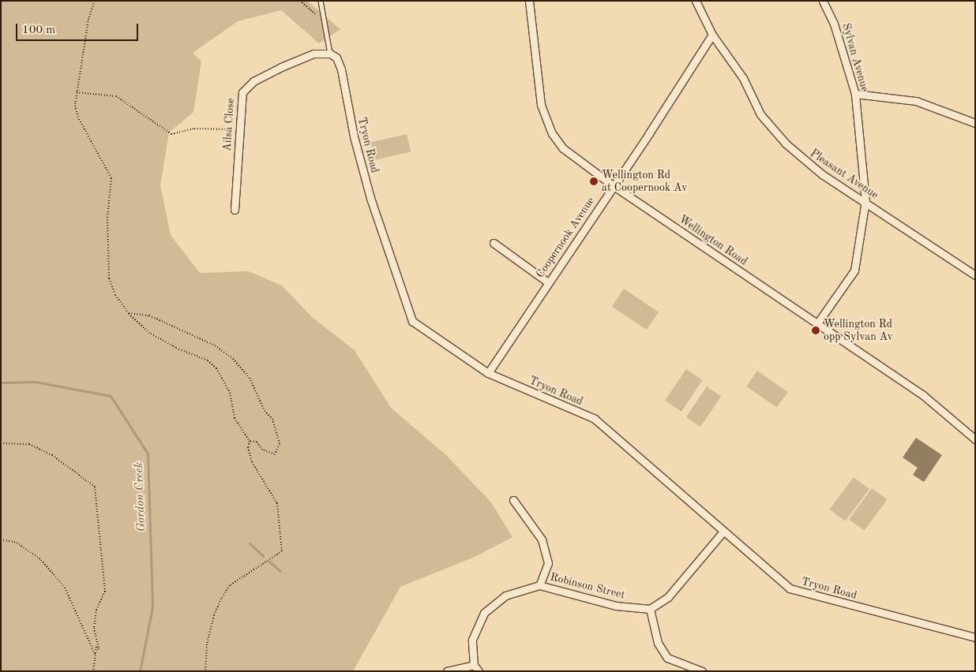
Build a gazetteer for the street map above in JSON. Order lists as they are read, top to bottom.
{
  "streets": {
    "street": [
      "Sylvan Avenue",
      "Ailsa Close",
      "Tryon Road",
      "Pleasant Avenue",
      "Coopernook Avenue",
      "Wellington Road",
      "Robinson Street"
    ]
  },
  "crossings": [
    ["Sylvan Avenue", "Pleasant Avenue"],
    ["Sylvan Avenue", "Wellington Road"],
    ["Ailsa Close", "Tryon Road"],
    ["Tryon Road", "Coopernook Avenue"],
    ["Pleasant Avenue", "Coopernook Avenue"],
    ["Coopernook Avenue", "Wellington Road"]
  ],
  "water": ["Gordon Creek"],
  "places": ["Wellington Rd at Coopernook Av", "Wellington Rd opp Sylvan Av"],
  "scale_bar": "100 m"
}
